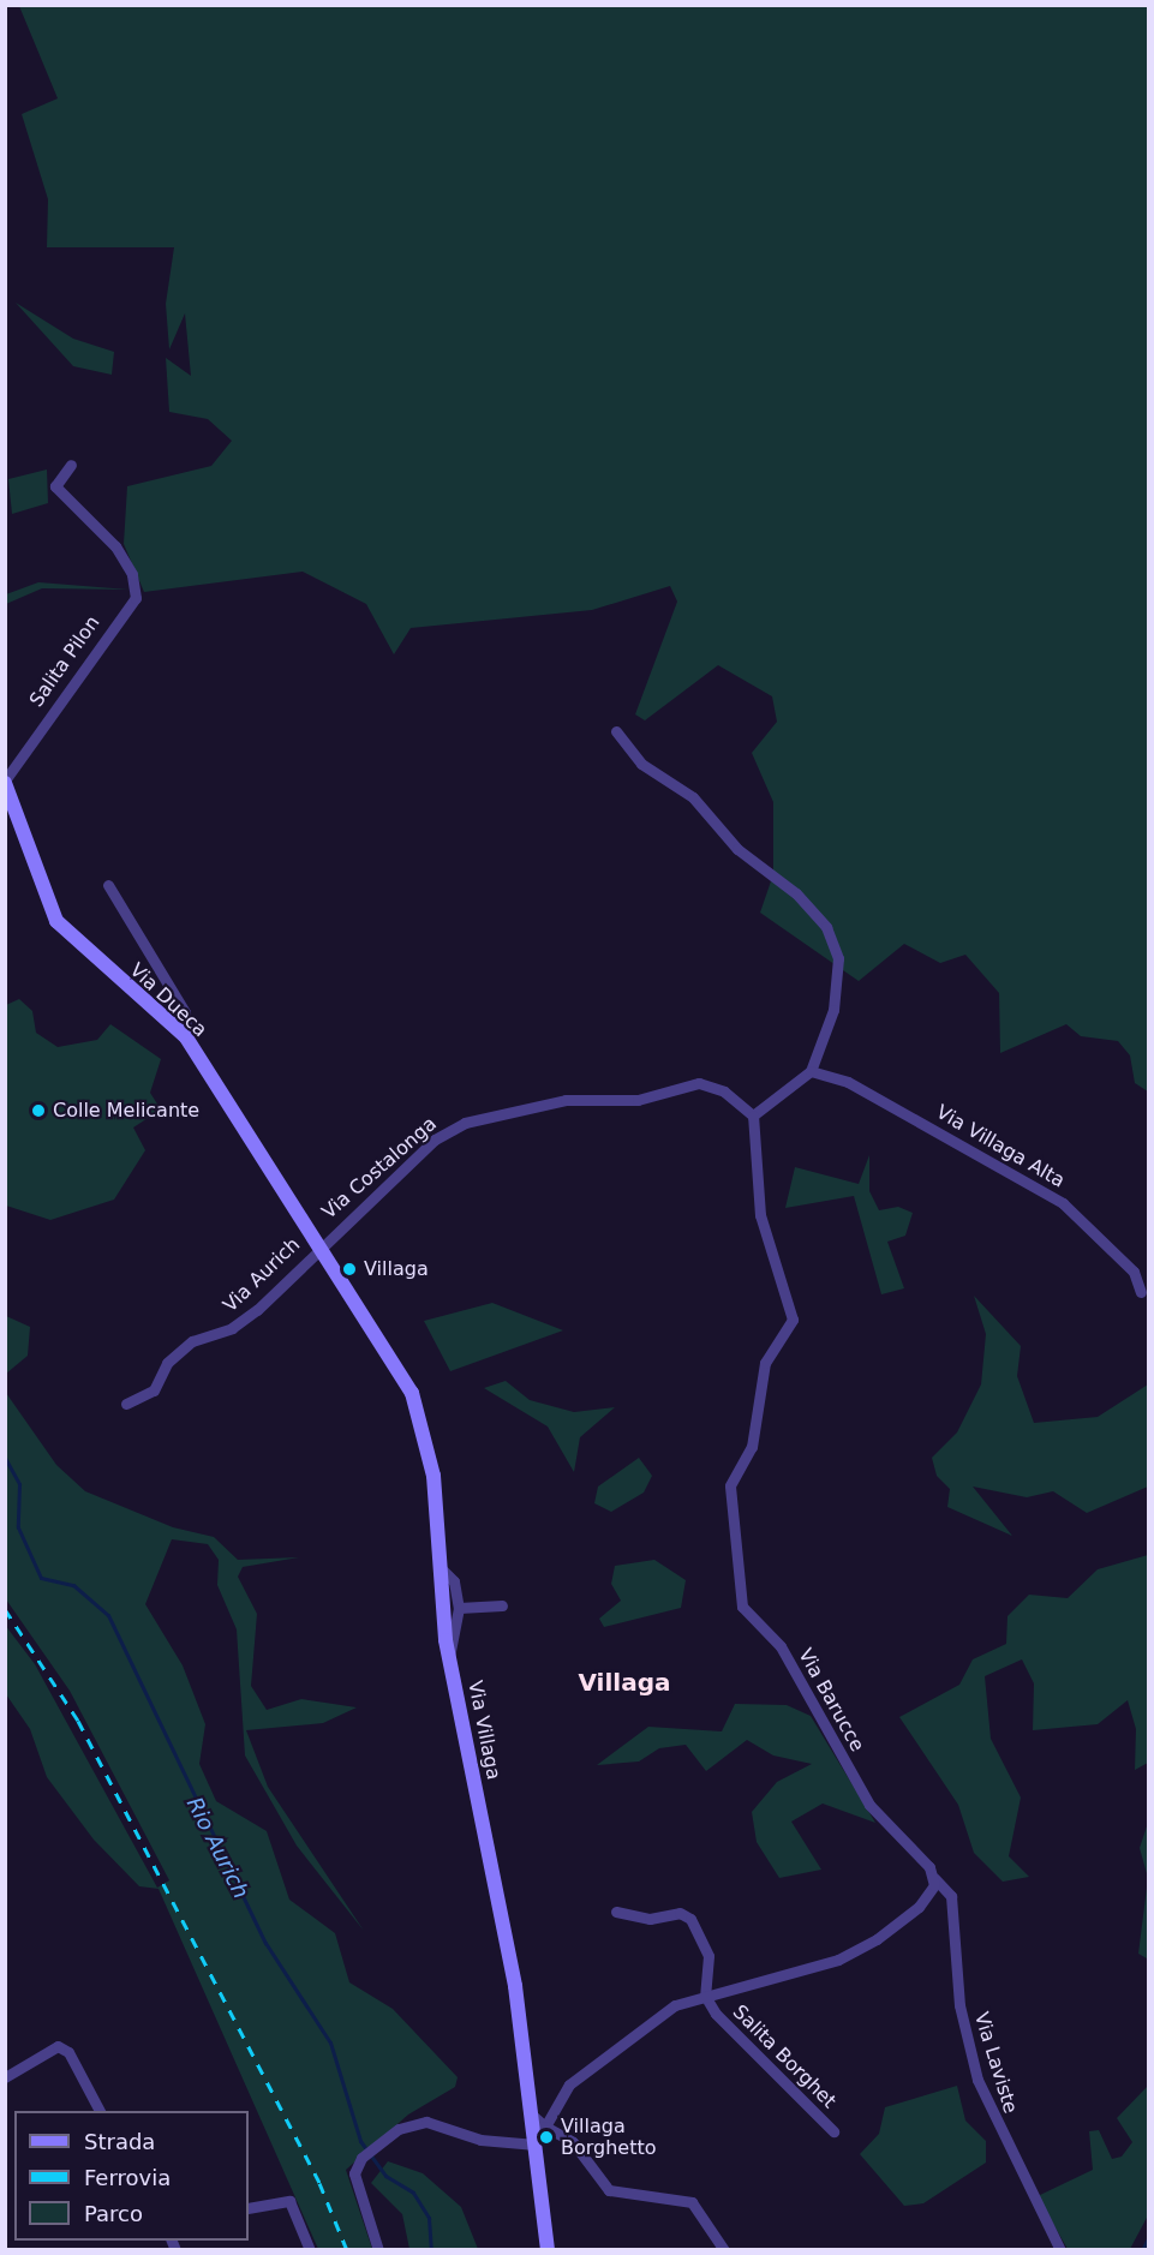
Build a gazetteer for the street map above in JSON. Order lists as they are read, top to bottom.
{
  "streets": {
    "street": [
      "Salita Pilon",
      "Via Dueca",
      "Via Villaga Alta",
      "Via Costalonga",
      "Via Aurich",
      "Via Barucce",
      "Via Villaga",
      "Salita Borghet",
      "Via Laviste"
    ]
  },
  "crossings": [
    ["Salita Pilon", "Via Dueca"],
    ["Via Dueca", "Via Costalonga"],
    ["Via Dueca", "Via Aurich"],
    ["Via Dueca", "Via Villaga"],
    ["Via Costalonga", "Via Aurich"],
    ["Via Costalonga", "Via Barucce"],
    ["Via Costalonga", "Via Villaga"],
    ["Via Aurich", "Via Villaga"],
    ["Via Barucce", "Via Laviste"]
  ],
  "districts": ["Villaga"],
  "water": ["Rio Aurich"],
  "places": ["Colle Melicante", "Villaga", "Villaga Borghetto"],
  "legend": ["Strada", "Ferrovia", "Parco"]
}
